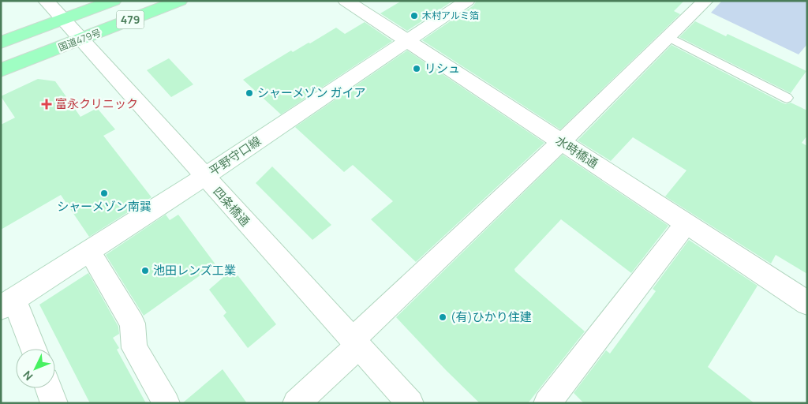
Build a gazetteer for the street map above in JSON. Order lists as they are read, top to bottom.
{
  "streets": {
    "highway": ["479", "国道479号"],
    "street": ["水時橋通", "平野守口線", "四条橋通"]
  },
  "crossings": [
    ["479", "四条橋通"],
    ["国道479号", "四条橋通"],
    ["水時橋通", "平野守口線"],
    ["平野守口線", "四条橋通"]
  ],
  "places": {
    "other": [
      "木村アルミ箔",
      "リシュ",
      "シャーメゾン ガイア",
      "シャーメゾン南巽",
      "池田レンズ工業",
      "(有)ひかり住建"
    ],
    "health": ["富永クリニック"]
  },
  "north": "bottom left"
}
